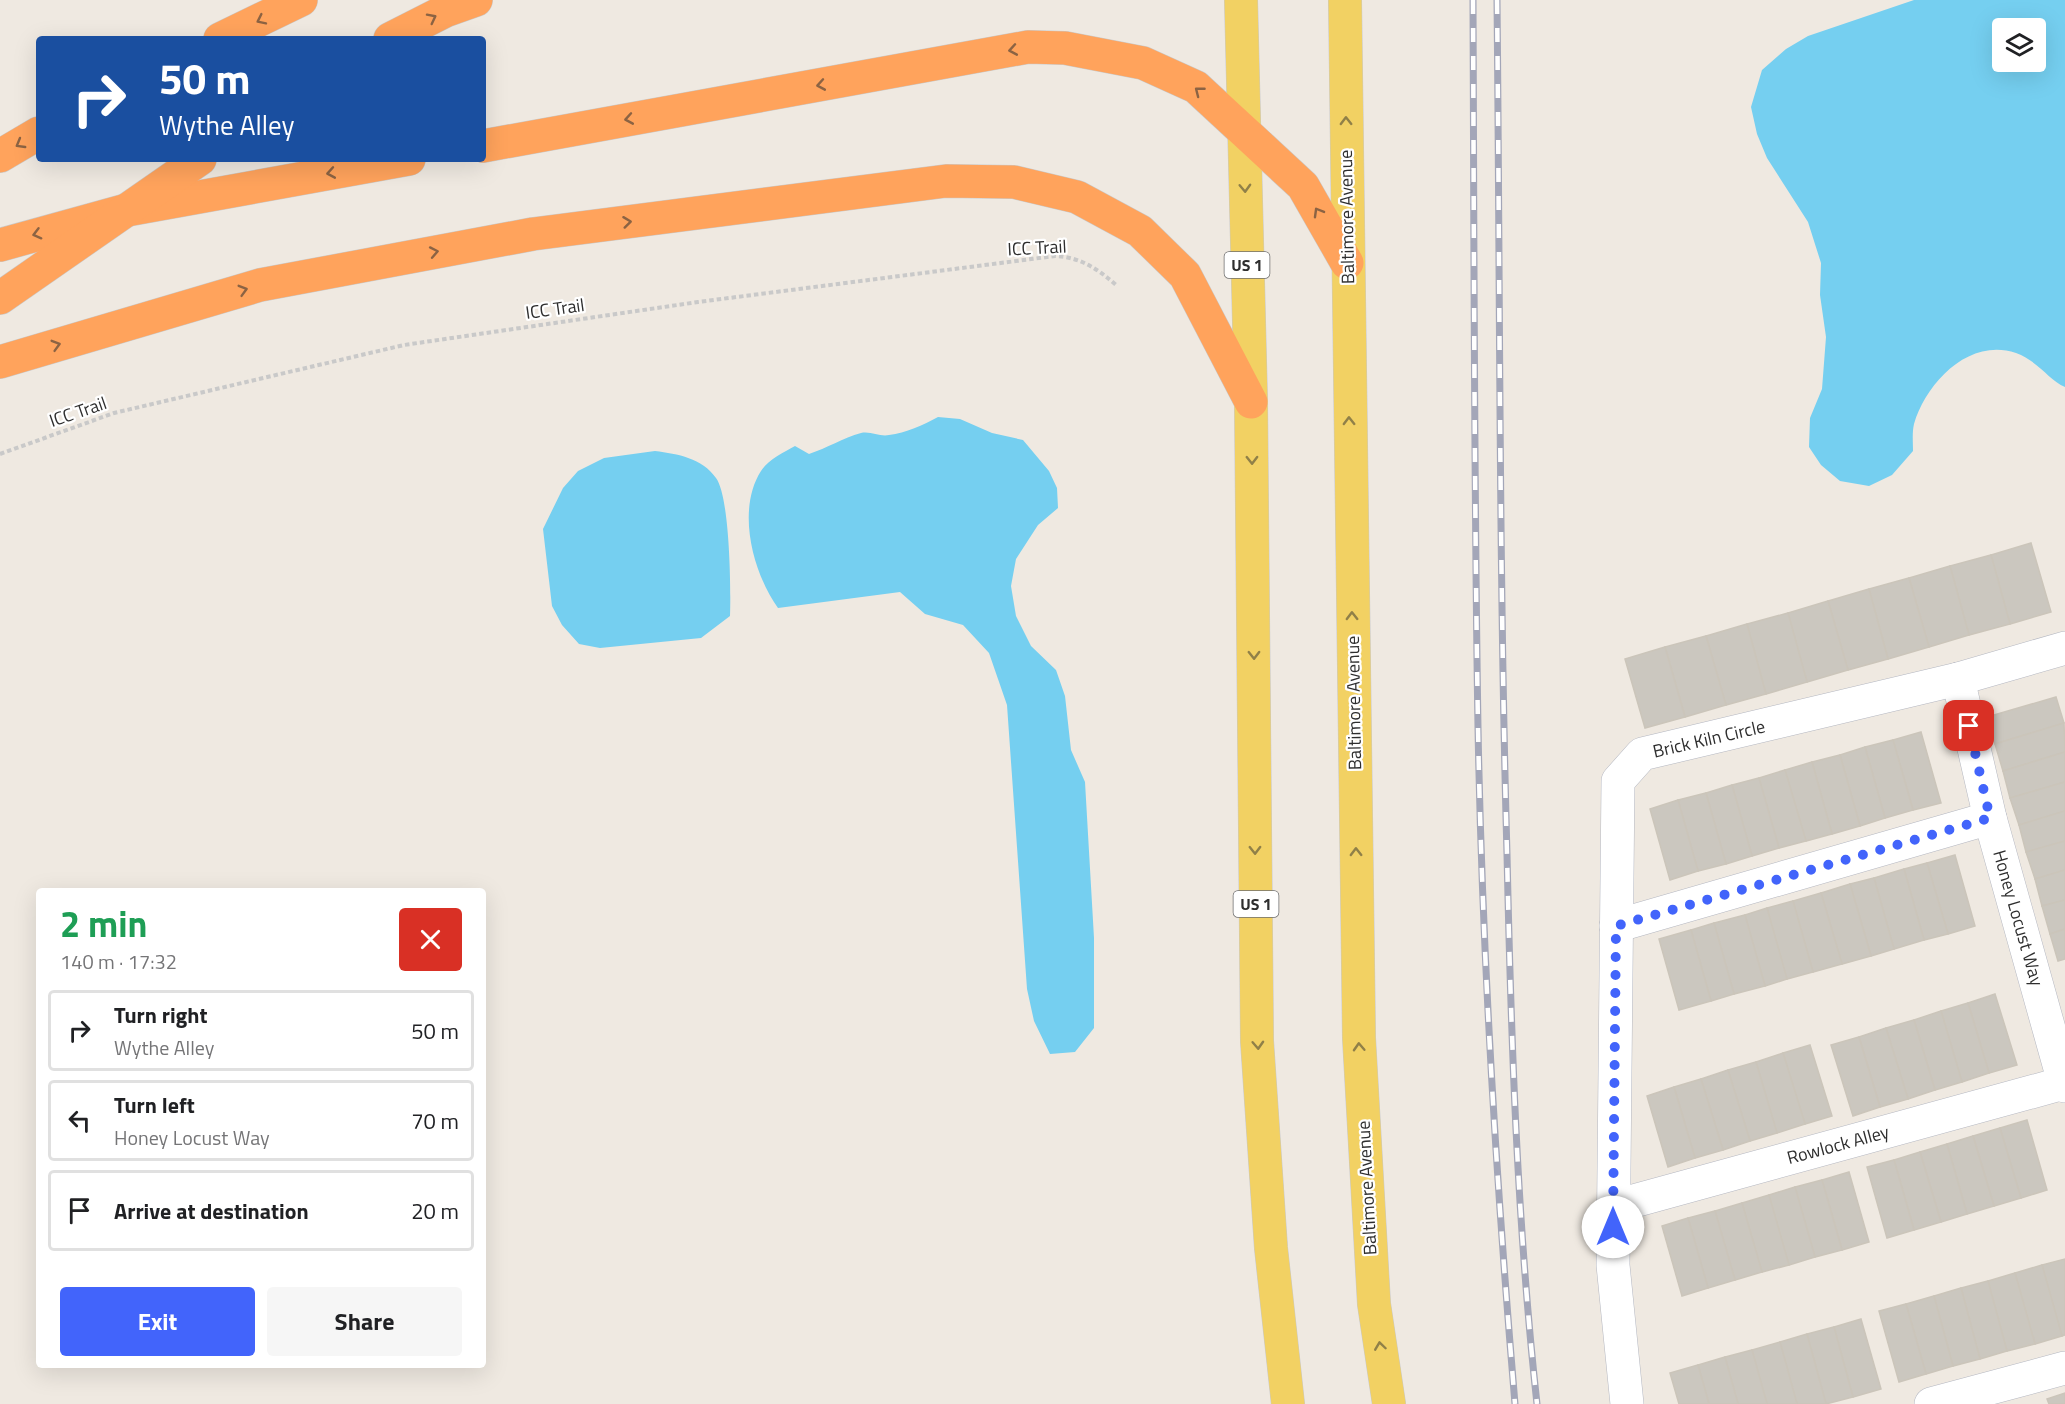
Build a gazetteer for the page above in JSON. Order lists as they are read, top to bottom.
{
  "streets": {
    "main road": ["Baltimore Avenue", "US 1"],
    "street": ["Brick Kiln Circle", "Honey Locust Way", "Rowlock Alley"],
    "path": ["ICC Trail"]
  },
  "crossings": [
    ["Brick Kiln Circle", "Honey Locust Way"],
    ["Brick Kiln Circle", "Rowlock Alley"],
    ["Honey Locust Way", "Rowlock Alley"]
  ],
  "page": {
    "turn": ["50 m", "Wythe Alley"],
    "heading": ["2 min", "140 m · 17:32"],
    "list": [
      {
        "name": "Turn right",
        "note": "Wythe Alley",
        "value": "50 m"
      },
      {
        "name": "Turn left",
        "note": "Honey Locust Way",
        "value": "70 m"
      },
      {
        "name": "Arrive at destination",
        "value": "20 m"
      }
    ],
    "buttons": ["Exit", "Share"]
  }
}
